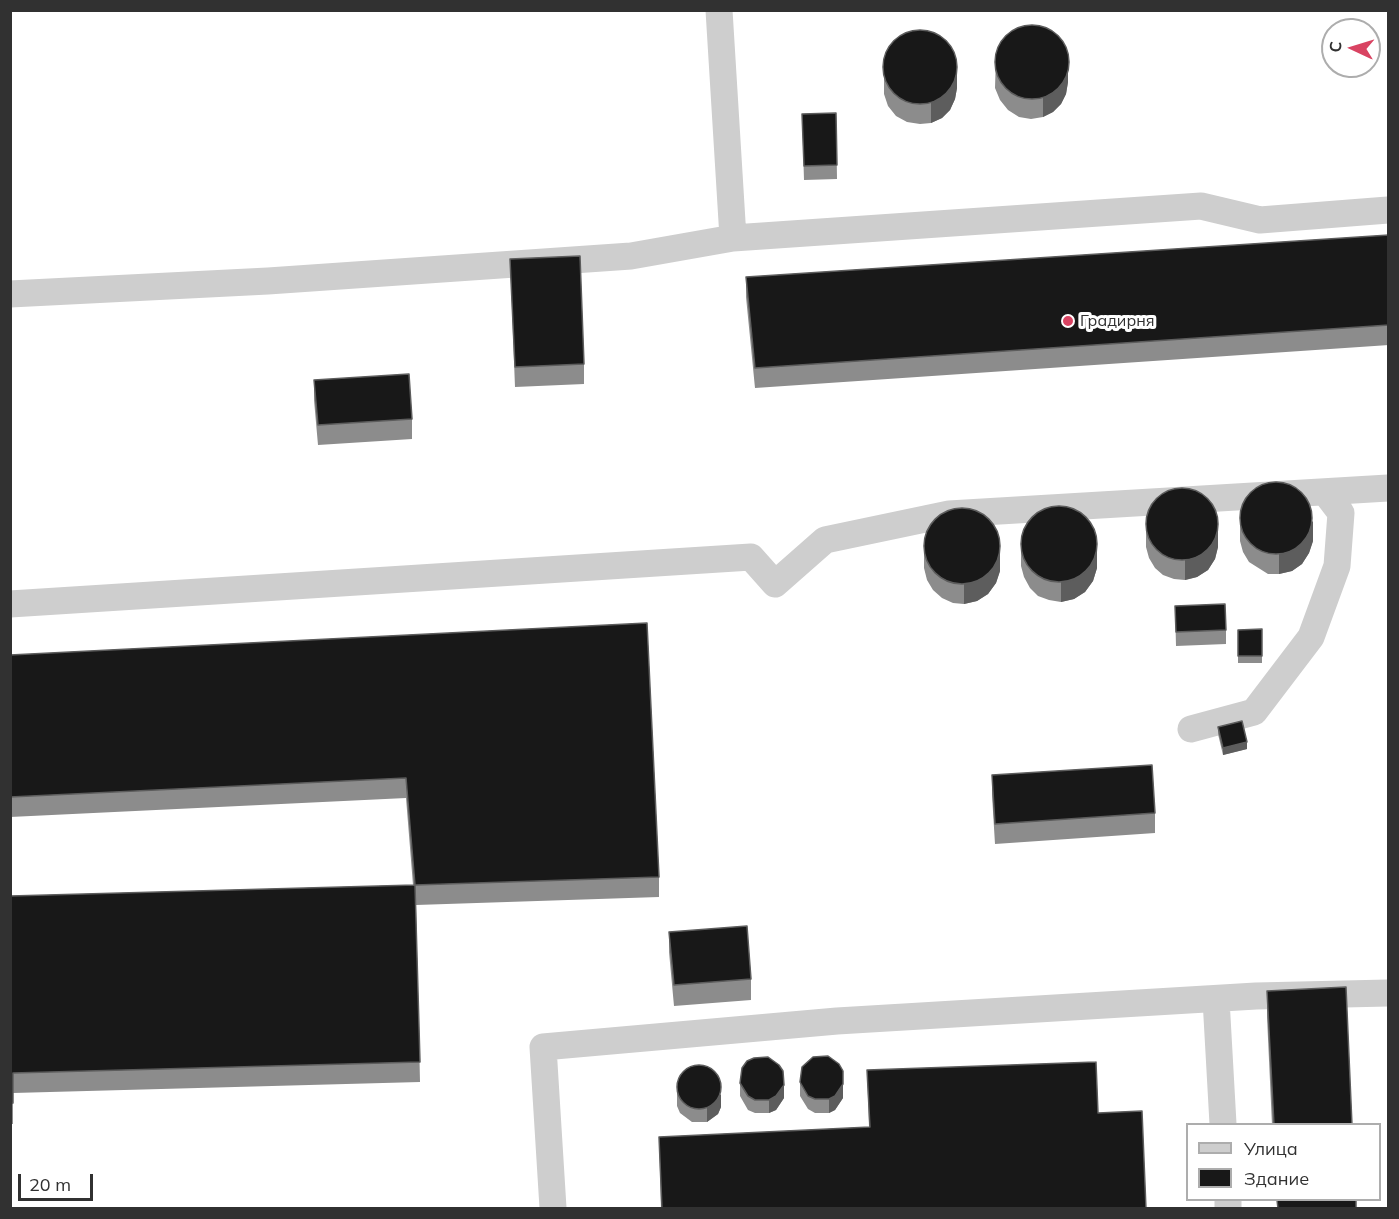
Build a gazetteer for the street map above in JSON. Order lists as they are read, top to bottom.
{
  "places": ["Градирня"],
  "legend": ["Улица", "Здание"],
  "scale_bar": "20 m",
  "north": "left"
}
